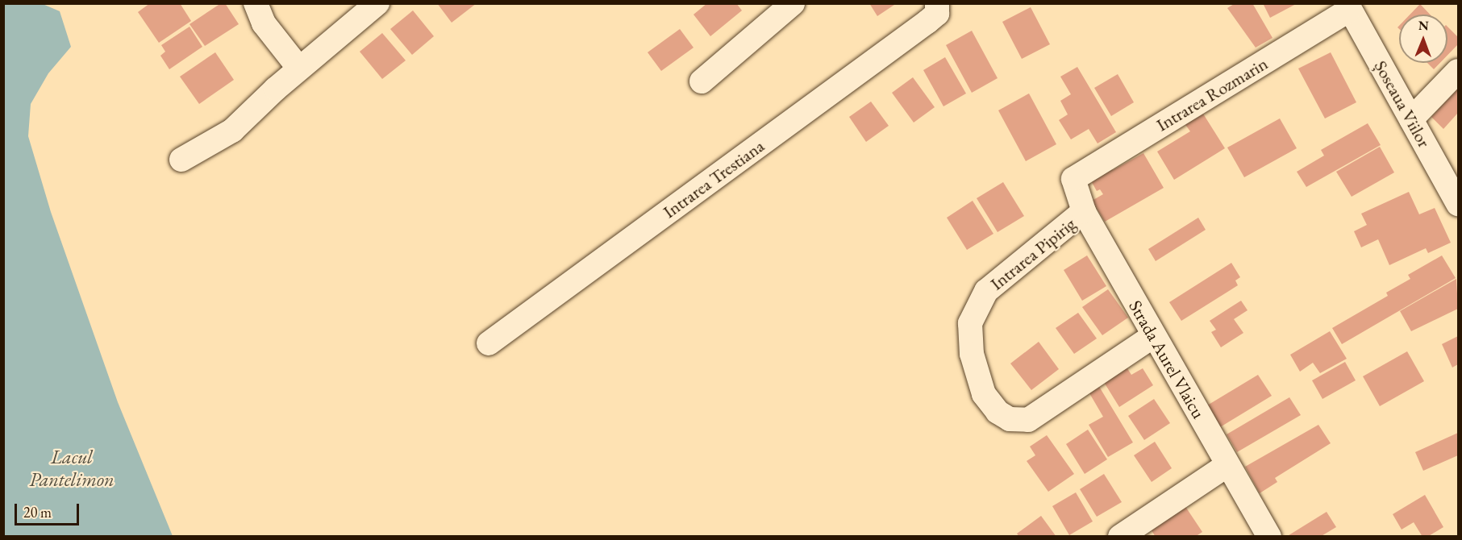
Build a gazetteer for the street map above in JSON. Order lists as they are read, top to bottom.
{
  "streets": {
    "street": [
      "Intrarea Rozmarin",
      "Șoseaua Viilor",
      "Intrarea Trestiana",
      "Intrarea Pipirig",
      "Strada Aurel Vlaicu"
    ]
  },
  "crossings": [
    ["Intrarea Rozmarin", "Șoseaua Viilor"],
    ["Intrarea Rozmarin", "Strada Aurel Vlaicu"],
    ["Intrarea Pipirig", "Strada Aurel Vlaicu"]
  ],
  "water": ["Lacul Pantelimon"],
  "scale_bar": "20 m",
  "north": "top"
}
